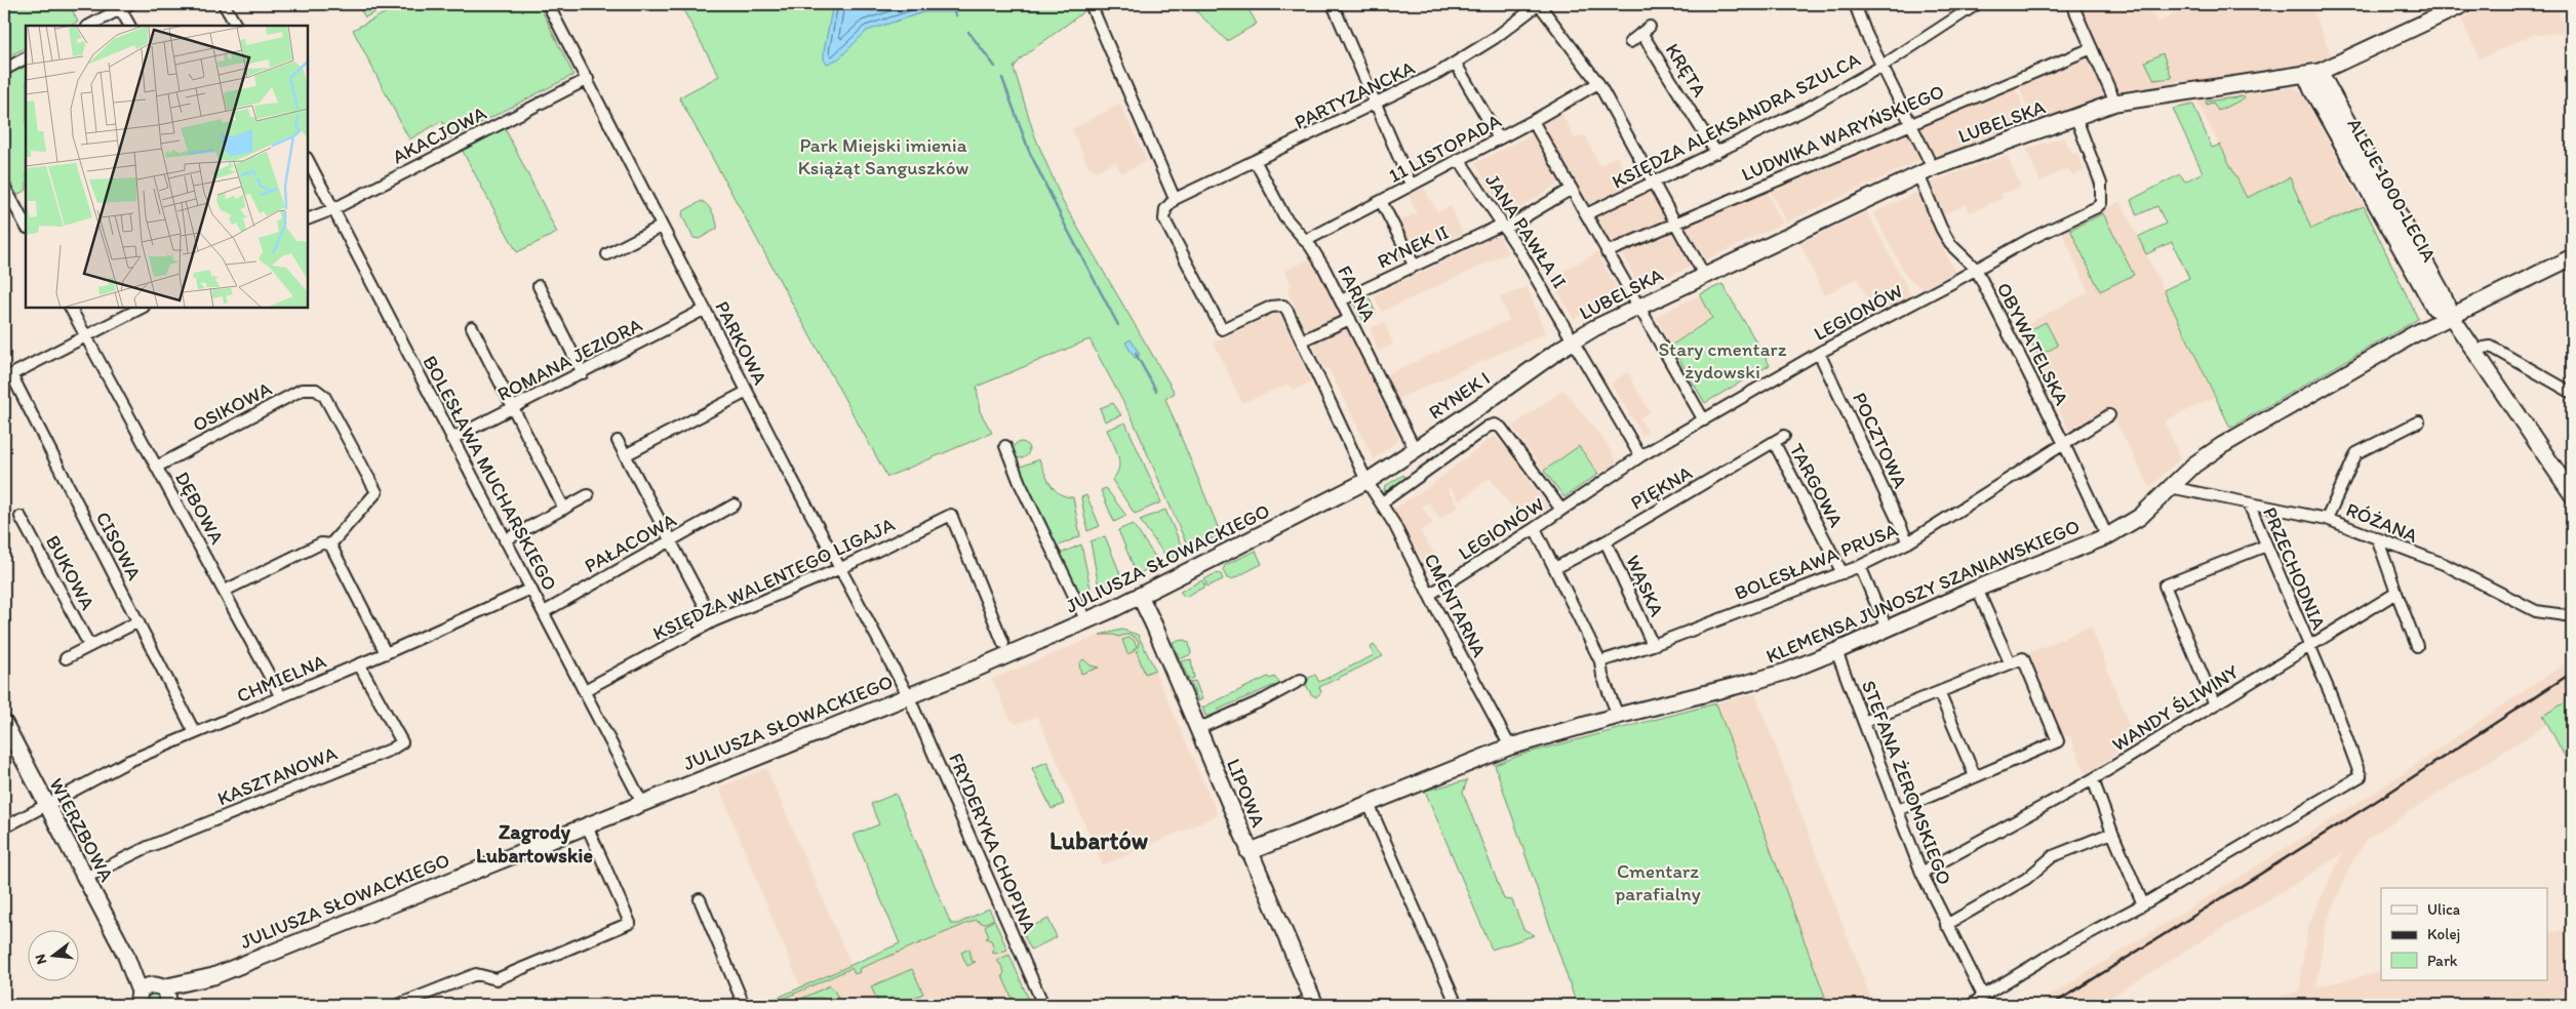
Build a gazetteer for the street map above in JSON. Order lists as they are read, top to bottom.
{
  "streets": {
    "street": [
      "KRĘTA",
      "PARTYZANCKA",
      "KSIĘDZA ALEKSANDRA SZULCA",
      "LUBELSKA",
      "LUDWIKA WARYŃSKIEGO",
      "AKACJOWA",
      "11 LISTOPADA",
      "ALEJE 1000-LECIA",
      "JANA PAWŁA II",
      "RYNEK II",
      "FARNA",
      "LEGIONÓW",
      "PARKOWA",
      "OBYWATELSKA",
      "ROMANA JEZIORA",
      "RYNEK I",
      "OSIKOWA",
      "POCZTOWA",
      "BOLESŁAWA MUCHARSKIEGO",
      "TARGOWA",
      "PIĘKNA",
      "DĘBOWA",
      "RÓŻANA",
      "PAŁACOWA",
      "CISOWA",
      "JULIUSZA SŁOWACKIEGO",
      "BOLESŁAWA PRUSA",
      "PRZECHODNIA",
      "BUKOWA",
      "KSIĘDZA WALENTEGO LIGAJA",
      "WĄSKA",
      "KLEMENSA JUNOSZY SZANIAWSKIEGO",
      "CMENTARNA",
      "CHMIELNA",
      "WANDY ŚLIWINY",
      "KASZTANOWA",
      "STEFANA ŻEROMSKIEGO",
      "LIPOWA",
      "WIERZBOWA",
      "FRYDERYKA CHOPINA"
    ]
  },
  "crossings": [
    ["KRĘTA", "KSIĘDZA ALEKSANDRA SZULCA"],
    ["PARTYZANCKA", "FARNA"],
    ["PARTYZANCKA", "CMENTARNA"],
    ["KSIĘDZA ALEKSANDRA SZULCA", "OBYWATELSKA"],
    ["LUBELSKA", "ALEJE 1000-LECIA"],
    ["LUBELSKA", "JANA PAWŁA II"],
    ["LUBELSKA", "LEGIONÓW"],
    ["LUBELSKA", "OBYWATELSKA"],
    ["LUBELSKA", "RYNEK I"],
    ["LUDWIKA WARYŃSKIEGO", "OBYWATELSKA"],
    ["AKACJOWA", "PARKOWA"],
    ["AKACJOWA", "BOLESŁAWA MUCHARSKIEGO"],
    ["11 LISTOPADA", "JANA PAWŁA II"],
    ["11 LISTOPADA", "FARNA"],
    ["ALEJE 1000-LECIA", "KLEMENSA JUNOSZY SZANIAWSKIEGO"],
    ["JANA PAWŁA II", "RYNEK II"],
    ["JANA PAWŁA II", "LEGIONÓW"],
    ["JANA PAWŁA II", "RYNEK I"],
    ["RYNEK II", "FARNA"],
    ["FARNA", "RYNEK I"],
    ["LEGIONÓW", "OBYWATELSKA"],
    ["LEGIONÓW", "POCZTOWA"],
    ["LEGIONÓW", "CMENTARNA"],
    ["PARKOWA", "ROMANA JEZIORA"],
    ["PARKOWA", "JULIUSZA SŁOWACKIEGO"],
    ["PARKOWA", "KSIĘDZA WALENTEGO LIGAJA"],
    ["PARKOWA", "FRYDERYKA CHOPINA"],
    ["OBYWATELSKA", "BOLESŁAWA PRUSA"],
    ["OBYWATELSKA", "KLEMENSA JUNOSZY SZANIAWSKIEGO"],
    ["ROMANA JEZIORA", "BOLESŁAWA MUCHARSKIEGO"],
    ["RYNEK I", "JULIUSZA SŁOWACKIEGO"],
    ["RYNEK I", "CMENTARNA"],
    ["OSIKOWA", "DĘBOWA"],
    ["POCZTOWA", "BOLESŁAWA PRUSA"],
    ["BOLESŁAWA MUCHARSKIEGO", "PAŁACOWA"],
    ["BOLESŁAWA MUCHARSKIEGO", "JULIUSZA SŁOWACKIEGO"],
    ["BOLESŁAWA MUCHARSKIEGO", "KSIĘDZA WALENTEGO LIGAJA"],
    ["BOLESŁAWA MUCHARSKIEGO", "CHMIELNA"],
    ["TARGOWA", "PIĘKNA"],
    ["TARGOWA", "BOLESŁAWA PRUSA"],
    ["PIĘKNA", "WĄSKA"],
    ["DĘBOWA", "CHMIELNA"],
    ["RÓŻANA", "PRZECHODNIA"],
    ["RÓŻANA", "KLEMENSA JUNOSZY SZANIAWSKIEGO"],
    ["CISOWA", "CHMIELNA"],
    ["JULIUSZA SŁOWACKIEGO", "CMENTARNA"],
    ["JULIUSZA SŁOWACKIEGO", "LIPOWA"],
    ["JULIUSZA SŁOWACKIEGO", "WIERZBOWA"],
    ["JULIUSZA SŁOWACKIEGO", "FRYDERYKA CHOPINA"],
    ["BOLESŁAWA PRUSA", "WĄSKA"],
    ["PRZECHODNIA", "WANDY ŚLIWINY"],
    ["KLEMENSA JUNOSZY SZANIAWSKIEGO", "CMENTARNA"],
    ["KLEMENSA JUNOSZY SZANIAWSKIEGO", "STEFANA ŻEROMSKIEGO"],
    ["KLEMENSA JUNOSZY SZANIAWSKIEGO", "LIPOWA"],
    ["CHMIELNA", "KASZTANOWA"],
    ["CHMIELNA", "WIERZBOWA"],
    ["WANDY ŚLIWINY", "STEFANA ŻEROMSKIEGO"],
    ["KASZTANOWA", "WIERZBOWA"]
  ],
  "districts": ["Zagrody Lubartowskie", "Lubartów"],
  "parks": ["Park Miejski imienia Książąt Sanguszków", "Stary cmentarz żydowski", "Cmentarz parafialny"],
  "legend": ["Ulica", "Kolej", "Park"],
  "north": "left"
}
